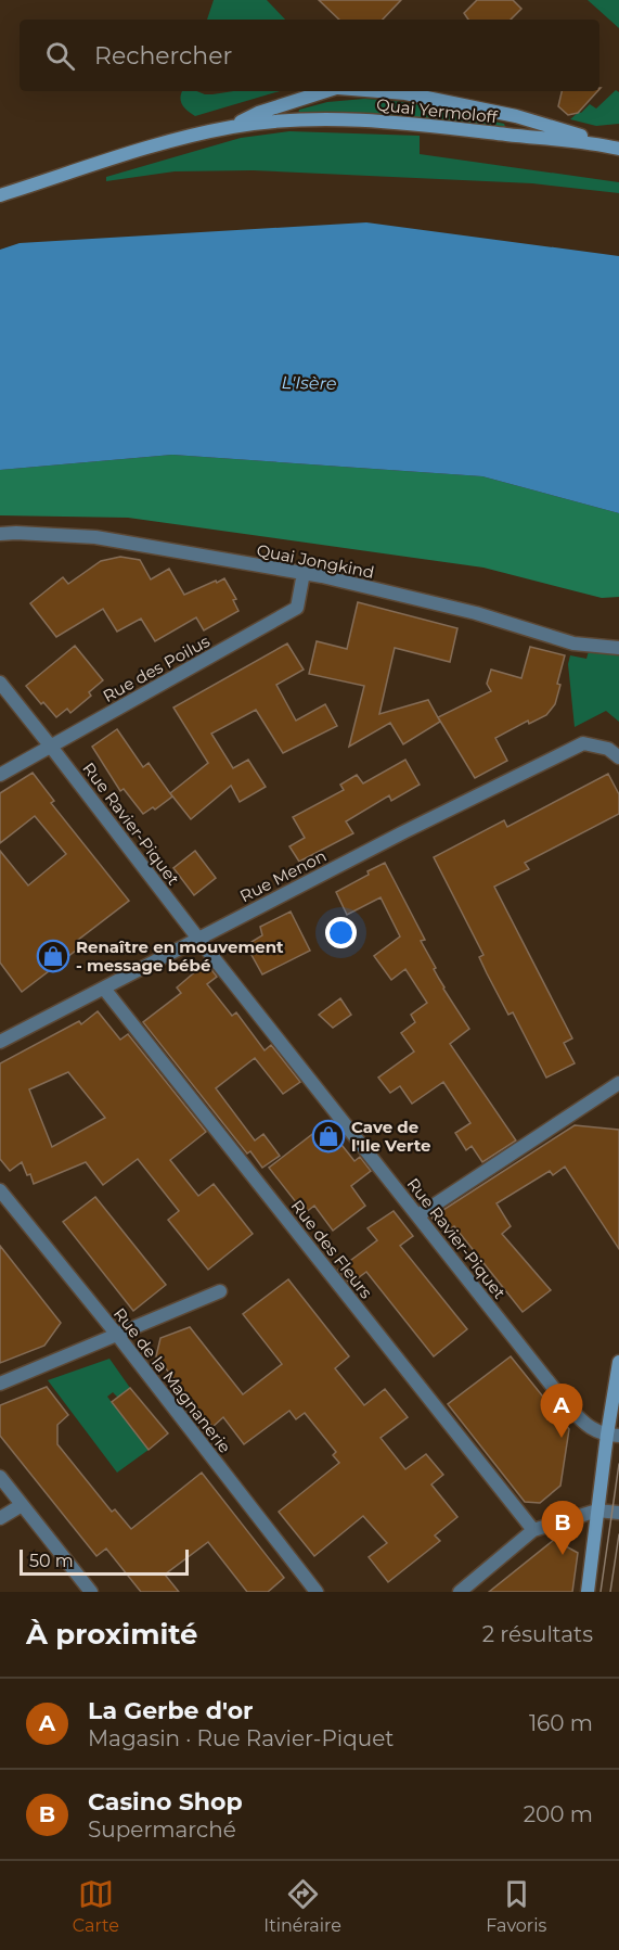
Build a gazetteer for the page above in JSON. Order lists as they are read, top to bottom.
{
  "streets": {
    "street": [
      "Quai Yermoloff",
      "Quai Jongkind",
      "Rue des Poilus",
      "Rue Ravier-Piquet",
      "Rue Menon",
      "Rue des Fleurs",
      "Rue de la Magnanerie"
    ]
  },
  "crossings": [
    ["Quai Jongkind", "Rue des Poilus"],
    ["Rue des Poilus", "Rue Ravier-Piquet"],
    ["Rue Ravier-Piquet", "Rue Menon"],
    ["Rue Menon", "Rue des Fleurs"]
  ],
  "water": ["L'Isère"],
  "places": {
    "shop": ["Renaître en mouvement - message bébé", "Cave de l'Ile Verte"]
  },
  "scale_bar": "50 m",
  "page": {
    "search": "Rechercher",
    "pins": ["A", "B"],
    "scale": "50 m",
    "heading": ["À proximité", "2 résultats"],
    "list": [
      {
        "mark": "A",
        "name": "La Gerbe d'or",
        "note": "Magasin · Rue Ravier-Piquet",
        "value": "160 m"
      },
      {
        "mark": "B",
        "name": "Casino Shop",
        "note": "Supermarché",
        "value": "200 m"
      }
    ],
    "nav": ["Carte", "Itinéraire", "Favoris"]
  }
}
